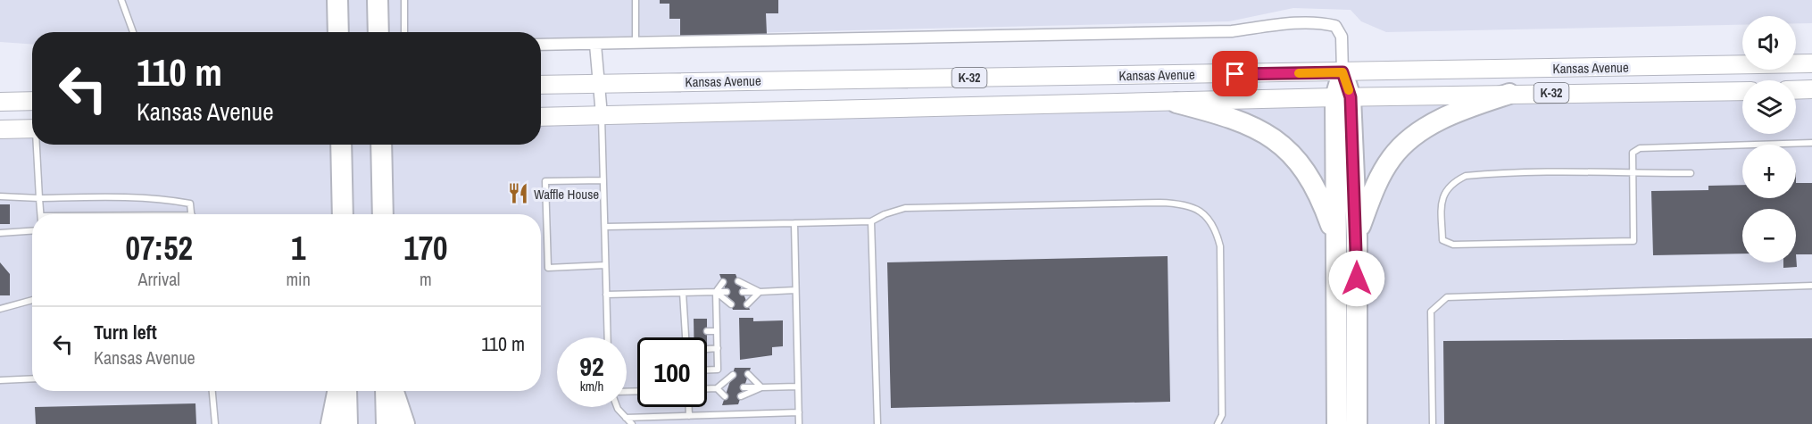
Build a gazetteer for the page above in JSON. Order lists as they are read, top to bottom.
{
  "streets": {
    "main road": ["Kansas Avenue", "K-32"]
  },
  "places": {
    "restaurant": ["Waffle House"]
  },
  "page": {
    "map_buttons": ["+", "−"],
    "turn": ["110 m", "Kansas Avenue"],
    "eta": [
      "07:52",
      "Arrival",
      "1",
      "min",
      "170",
      "m"
    ],
    "list": [
      {
        "name": "Turn left",
        "note": "Kansas Avenue",
        "value": "110 m"
      }
    ],
    "speed": "92 km/h",
    "limit": "100"
  }
}
